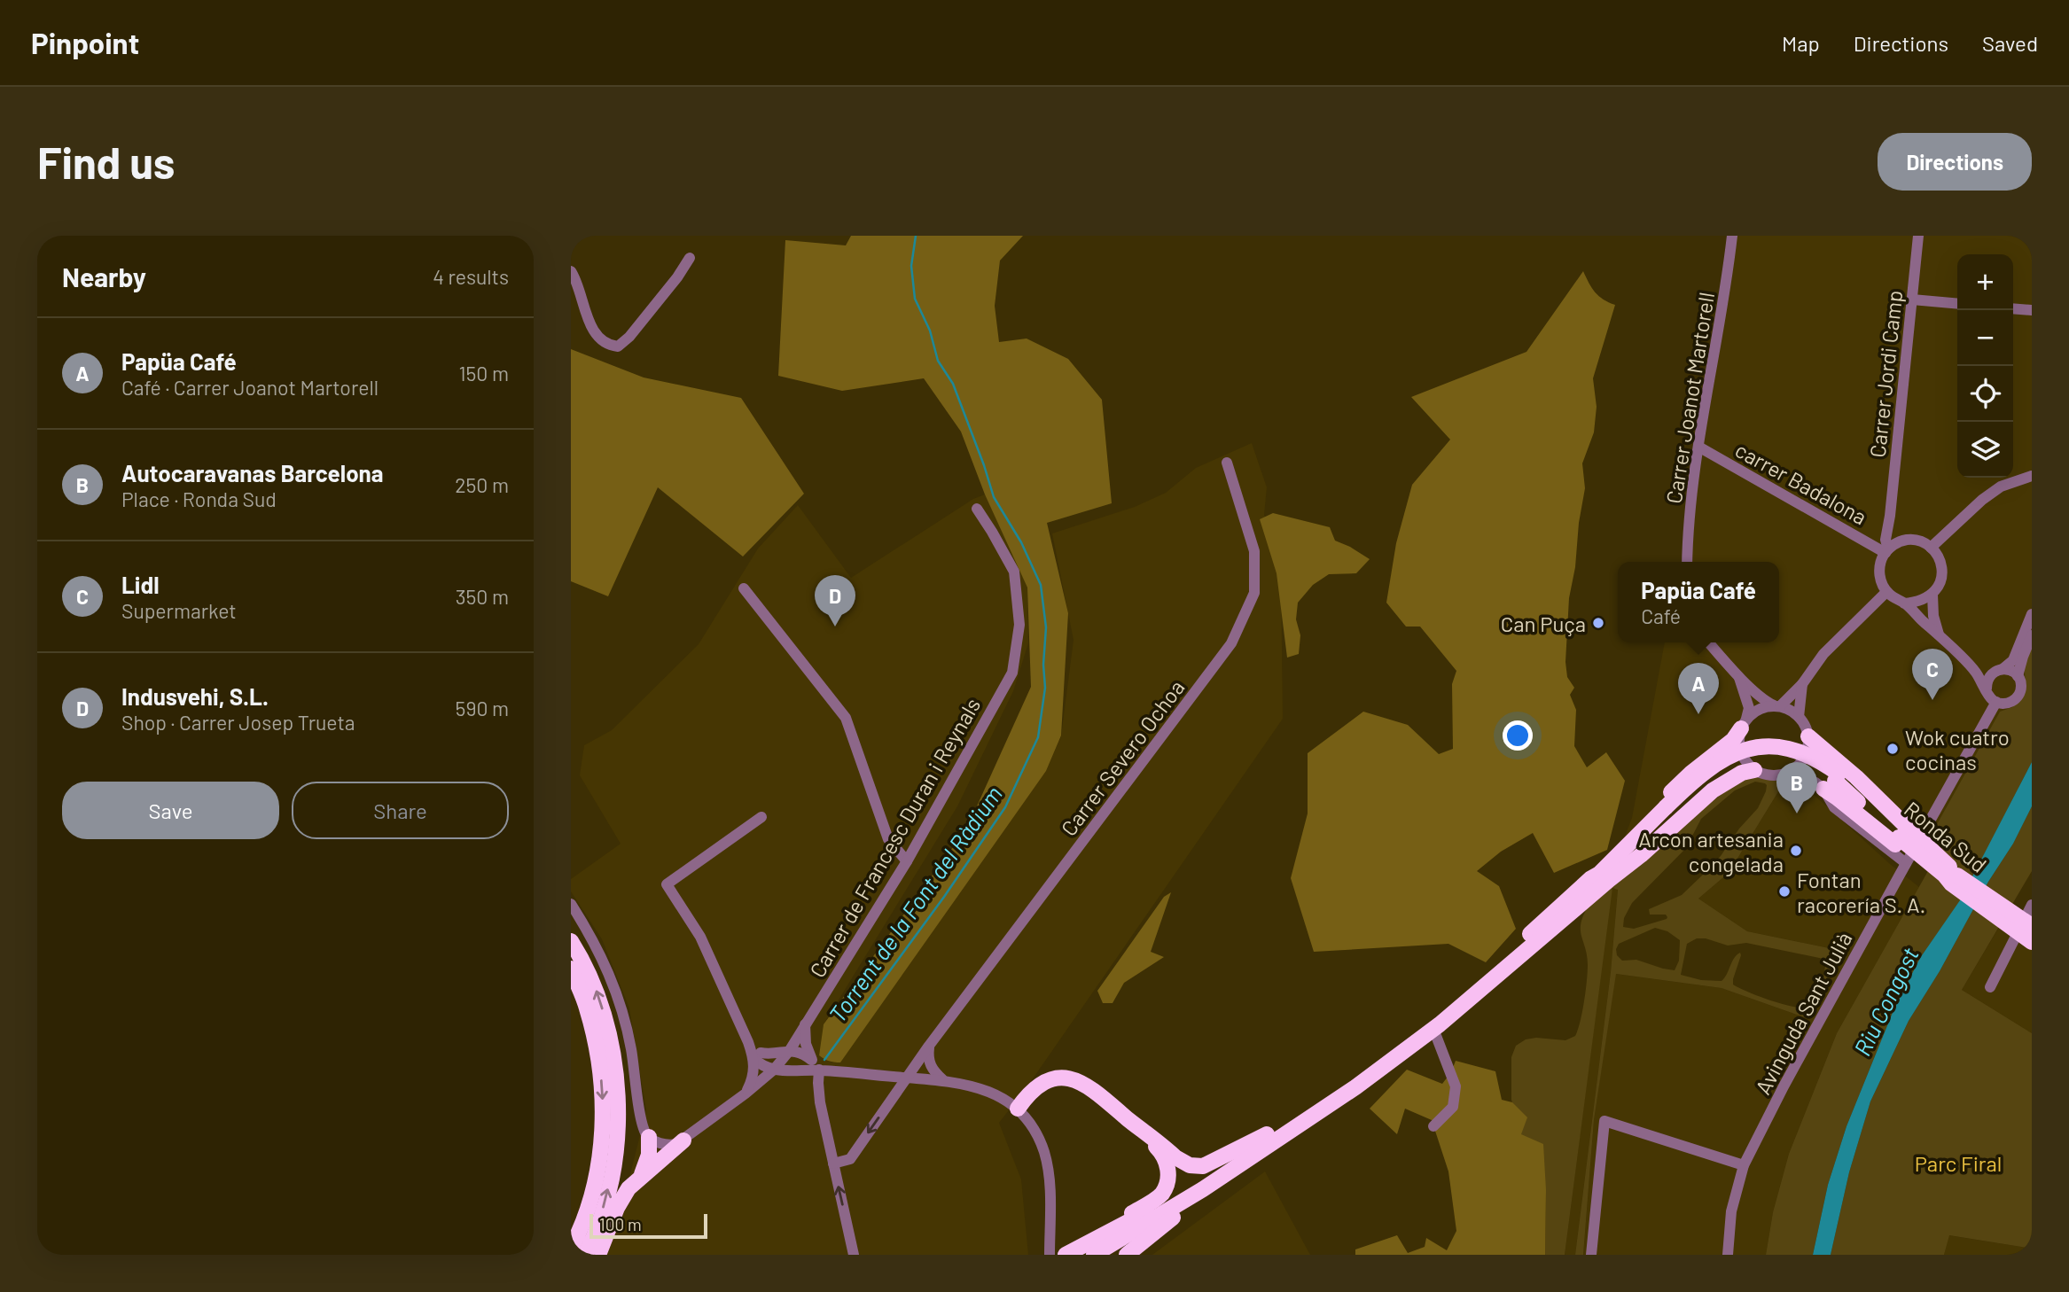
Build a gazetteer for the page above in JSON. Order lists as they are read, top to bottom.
{
  "streets": {
    "highway": ["Ronda Sud"],
    "street": [
      "Carrer Jordi Camp",
      "Carrer Joanot Martorell",
      "carrer Badalona",
      "Carrer Severo Ochoa",
      "Carrer de Francesc Duran i Reynals",
      "Avinguda Sant Julià"
    ]
  },
  "crossings": [
    ["Carrer Jordi Camp", "carrer Badalona"],
    ["Carrer Joanot Martorell", "carrer Badalona"]
  ],
  "water": ["Torrent de la Font del Ràdium", "Riu Congost"],
  "parks": ["Parc Firal"],
  "places": [
    "Can Puça",
    "Wok cuatro cocinas",
    "Arcon artesania congelada",
    "Fontan racorería S. A."
  ],
  "scale_bar": "100 m",
  "page": {
    "header": "Pinpoint",
    "nav": ["Map", "Directions", "Saved"],
    "buttons": [
      "Directions",
      ["Save", "Share"]
    ],
    "title": "Find us",
    "heading": ["Nearby", "4 results"],
    "map_buttons": ["+", "−"],
    "list": [
      {
        "mark": "A",
        "name": "Papüa Café",
        "note": "Café · Carrer Joanot Martorell",
        "value": "150 m"
      },
      {
        "mark": "B",
        "name": "Autocaravanas Barcelona",
        "note": "Place · Ronda Sud",
        "value": "250 m"
      },
      {
        "mark": "C",
        "name": "Lidl",
        "note": "Supermarket",
        "value": "350 m"
      },
      {
        "mark": "D",
        "name": "Indusvehi, S.L.",
        "note": "Shop · Carrer Josep Trueta",
        "value": "590 m"
      }
    ],
    "popup": ["Papüa Café", "Café"],
    "pins": [
      "D",
      "C",
      "A",
      "B"
    ],
    "scale": "100 m"
  }
}
